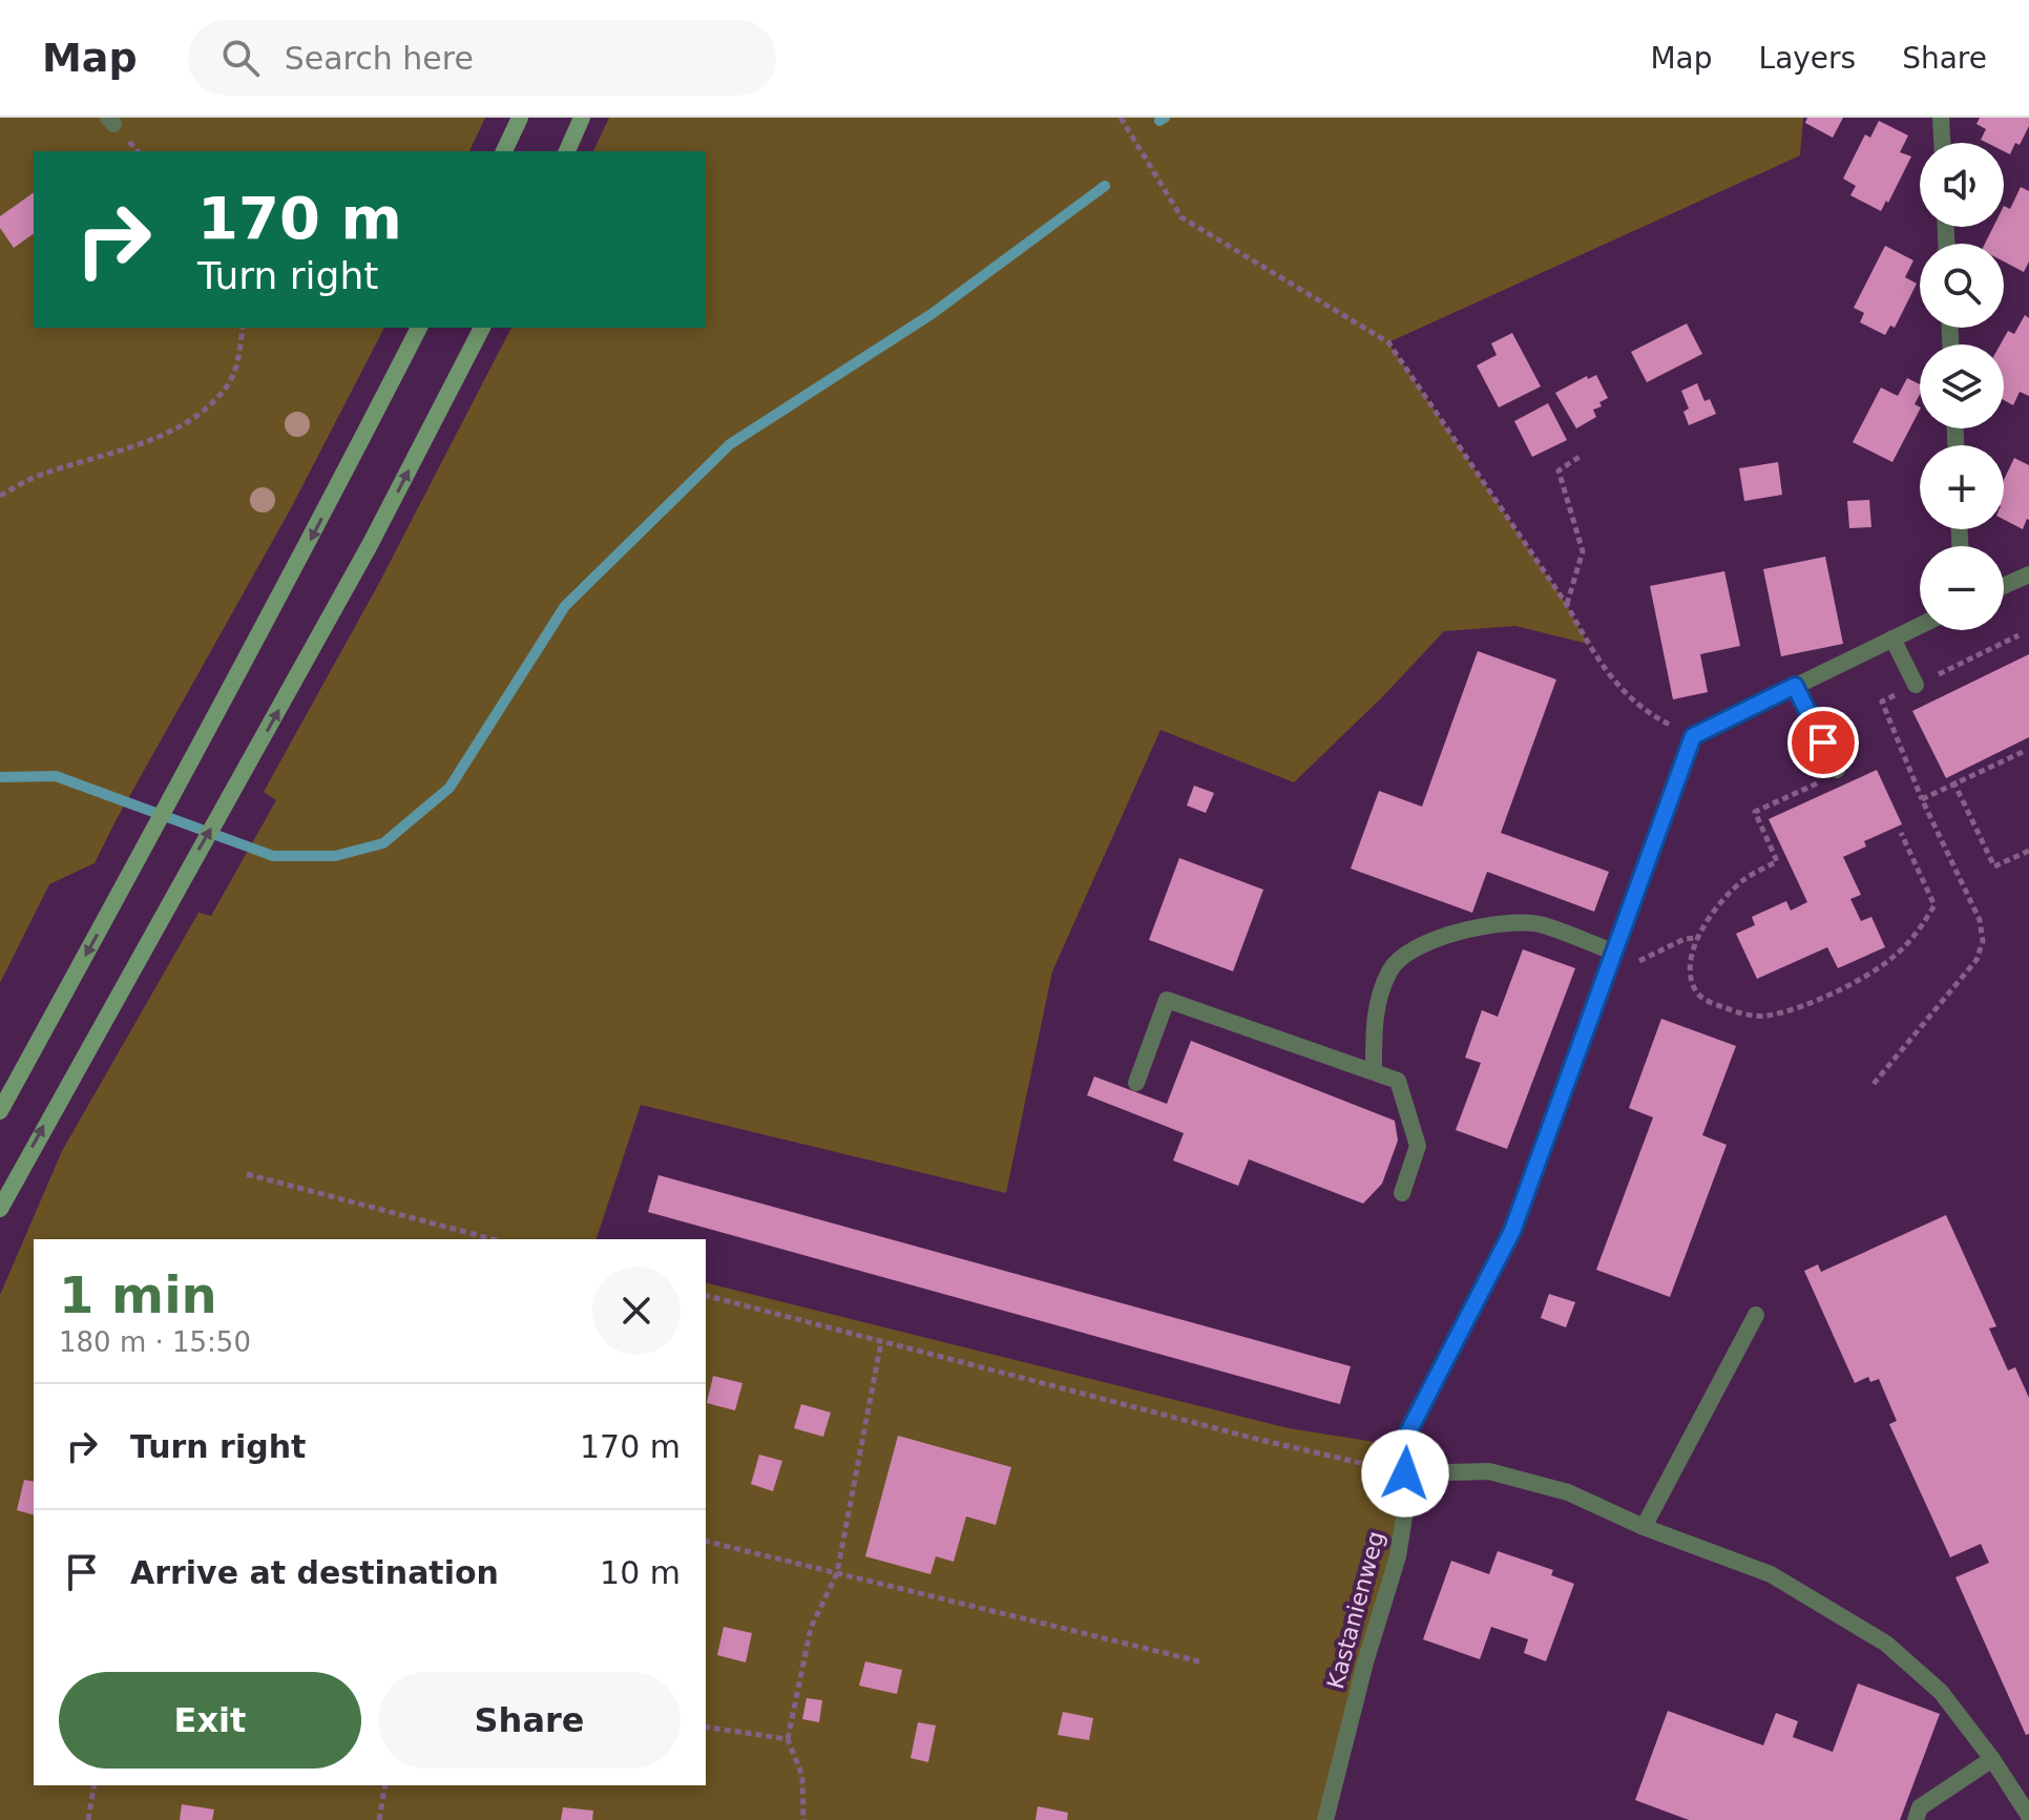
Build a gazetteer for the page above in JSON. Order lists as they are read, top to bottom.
{
  "streets": {
    "street": ["Kastanienweg"]
  },
  "page": {
    "header": "Map",
    "search": "Search here",
    "nav": ["Map", "Layers", "Share"],
    "map_buttons": ["+", "−"],
    "turn": ["170 m", "Turn right"],
    "heading": ["1 min", "180 m · 15:50"],
    "list": [
      {
        "name": "Turn right",
        "value": "170 m"
      },
      {
        "name": "Arrive at destination",
        "value": "10 m"
      }
    ],
    "buttons": ["Exit", "Share"]
  }
}
